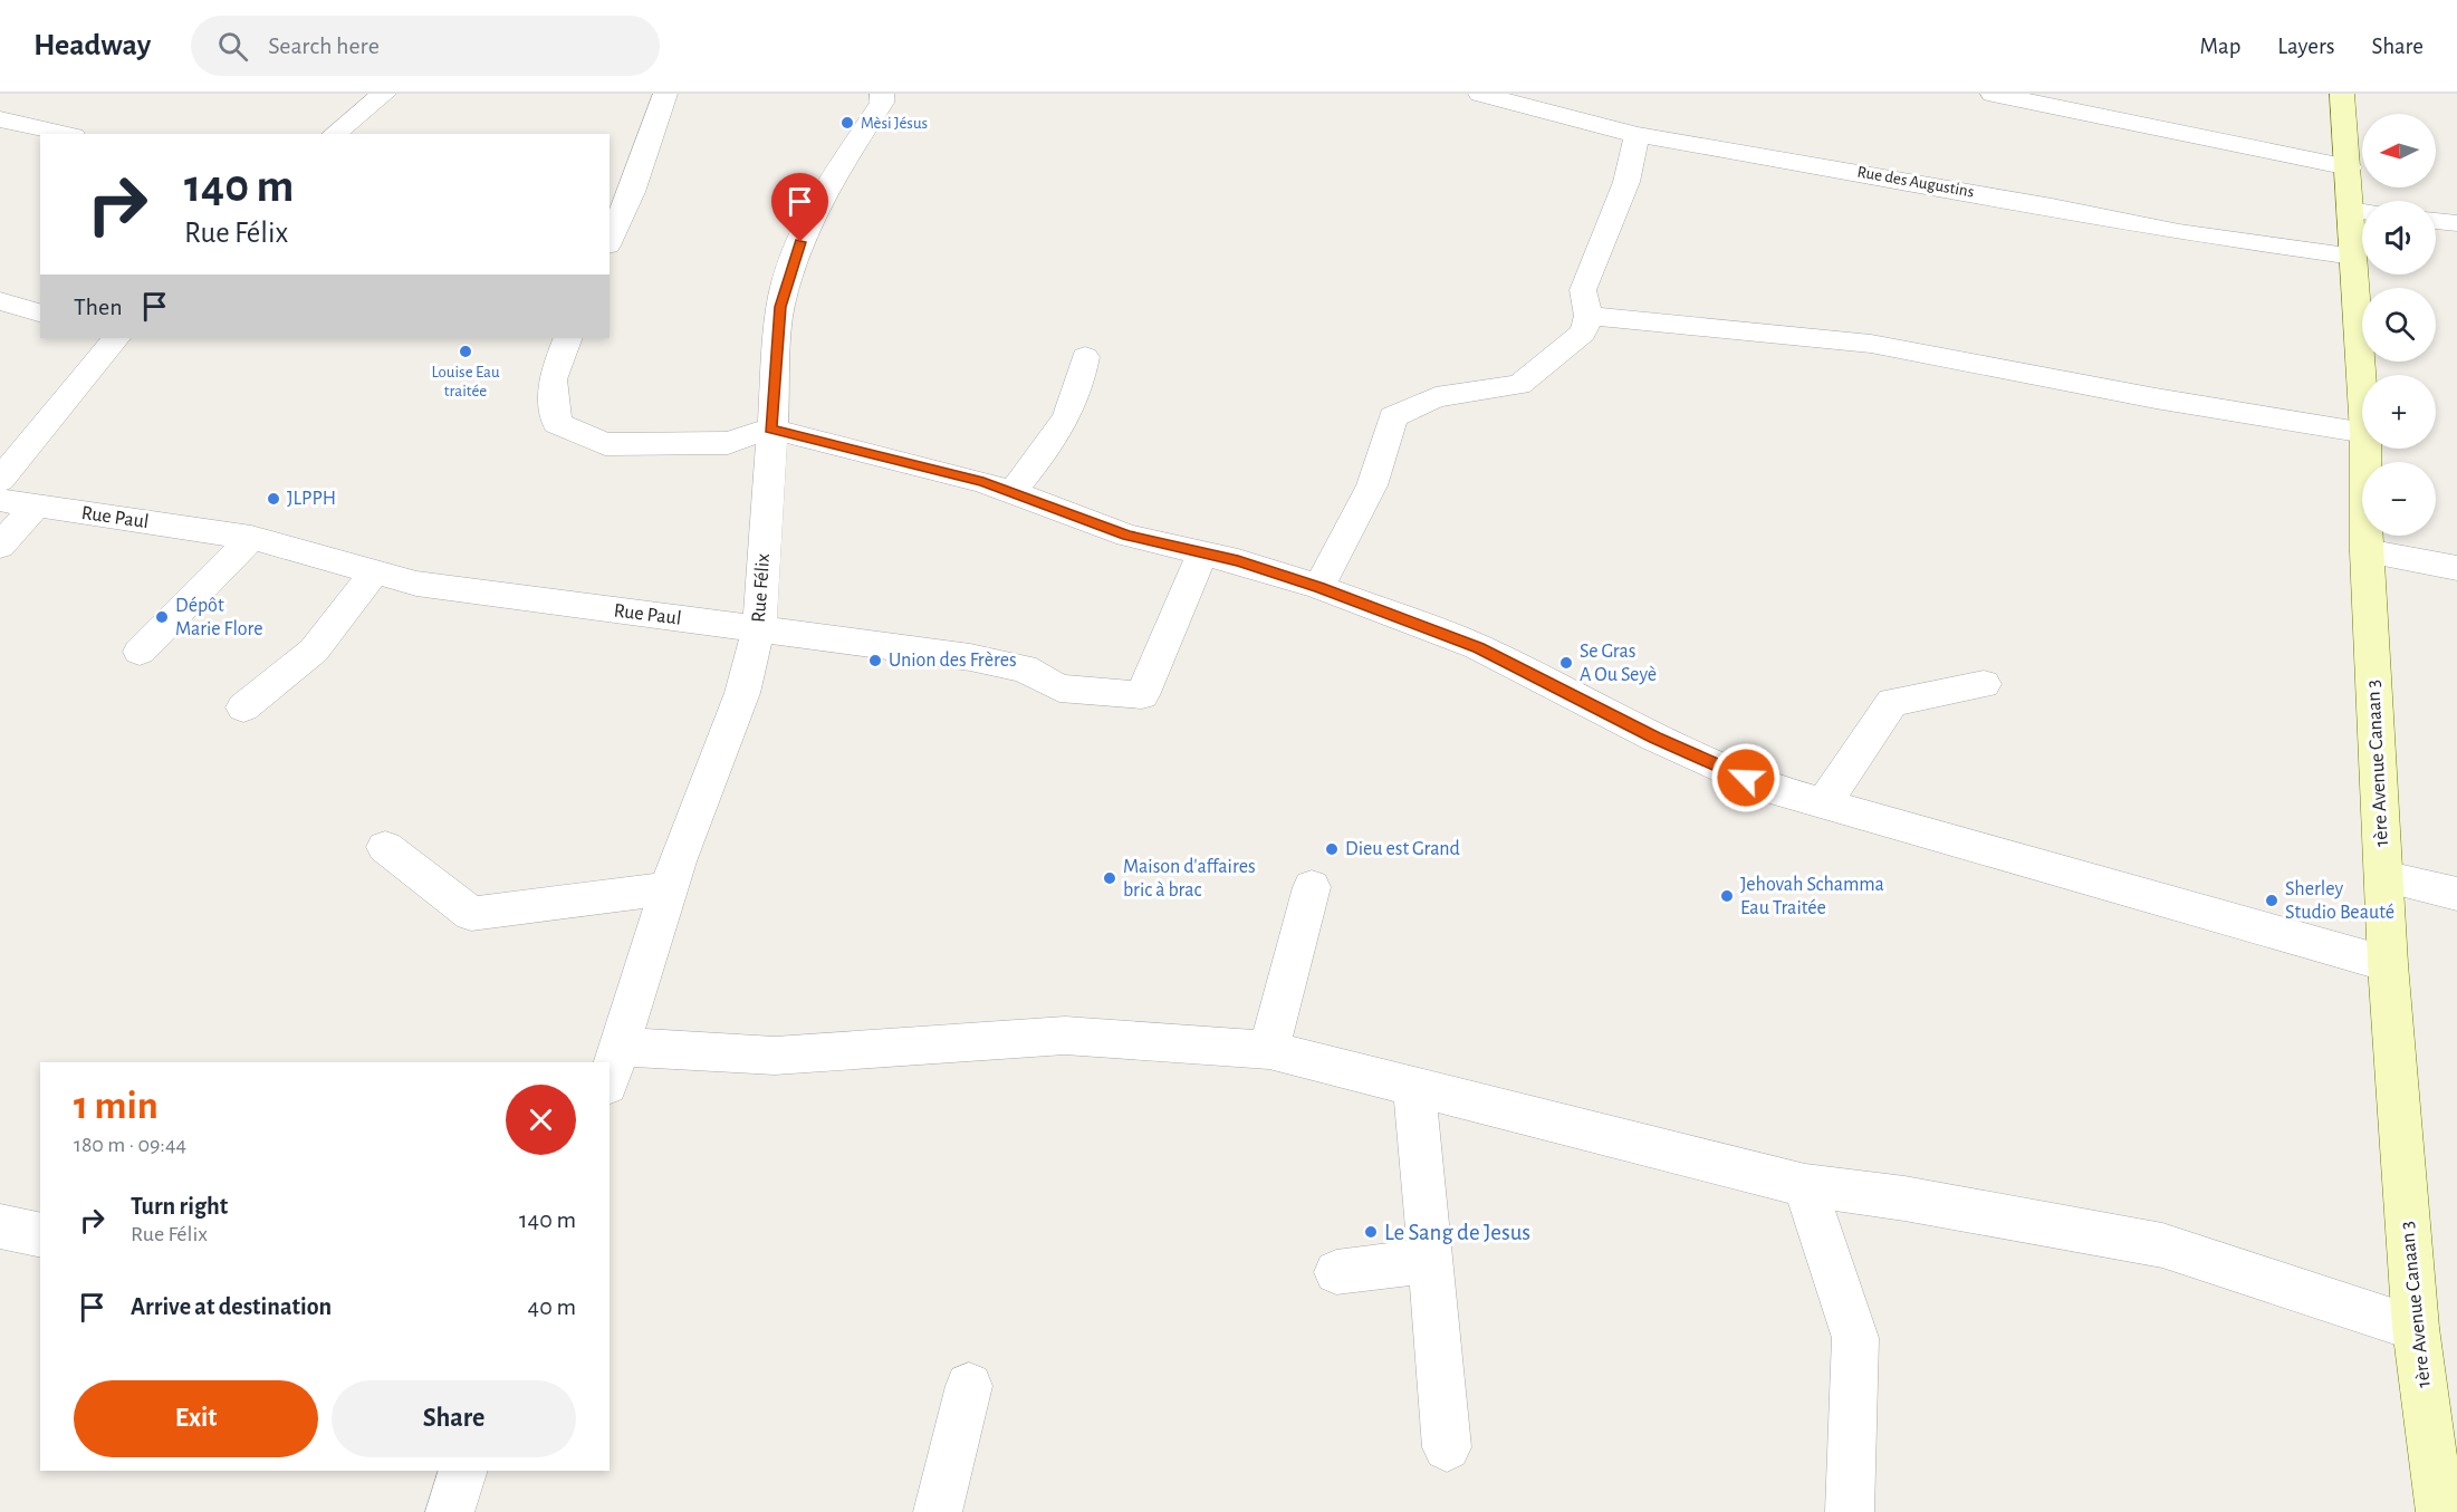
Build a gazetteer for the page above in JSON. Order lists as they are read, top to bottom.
{
  "streets": {
    "main road": ["1ère Avenue Canaan 3"],
    "street": ["Rue des Augustins", "Rue Paul", "Rue Félix"]
  },
  "crossings": [
    ["Rue des Augustins", "1ère Avenue Canaan 3"],
    ["Rue Paul", "Rue Félix"]
  ],
  "places": [
    "Mèsi Jésus",
    "Louise Eau traitée",
    "JLPPH",
    "Dépôt Marie Flore",
    "Union des Frères",
    "Se Gras A Ou Seyè",
    "Dieu est Grand",
    "Maison d'affaires bric à brac",
    "Jehovah Schamma Eau Traitée",
    "Sherley Studio Beauté",
    "Le Sang de Jesus"
  ],
  "north": "left",
  "page": {
    "header": "Headway",
    "search": "Search here",
    "nav": ["Map", "Layers", "Share"],
    "map_buttons": ["+", "−"],
    "turn": ["140 m", "Rue Félix"],
    "then": "Then",
    "heading": ["1 min", "180 m · 09:44"],
    "list": [
      {
        "name": "Turn right",
        "note": "Rue Félix",
        "value": "140 m"
      },
      {
        "name": "Arrive at destination",
        "value": "40 m"
      }
    ],
    "buttons": ["Exit", "Share"]
  }
}
